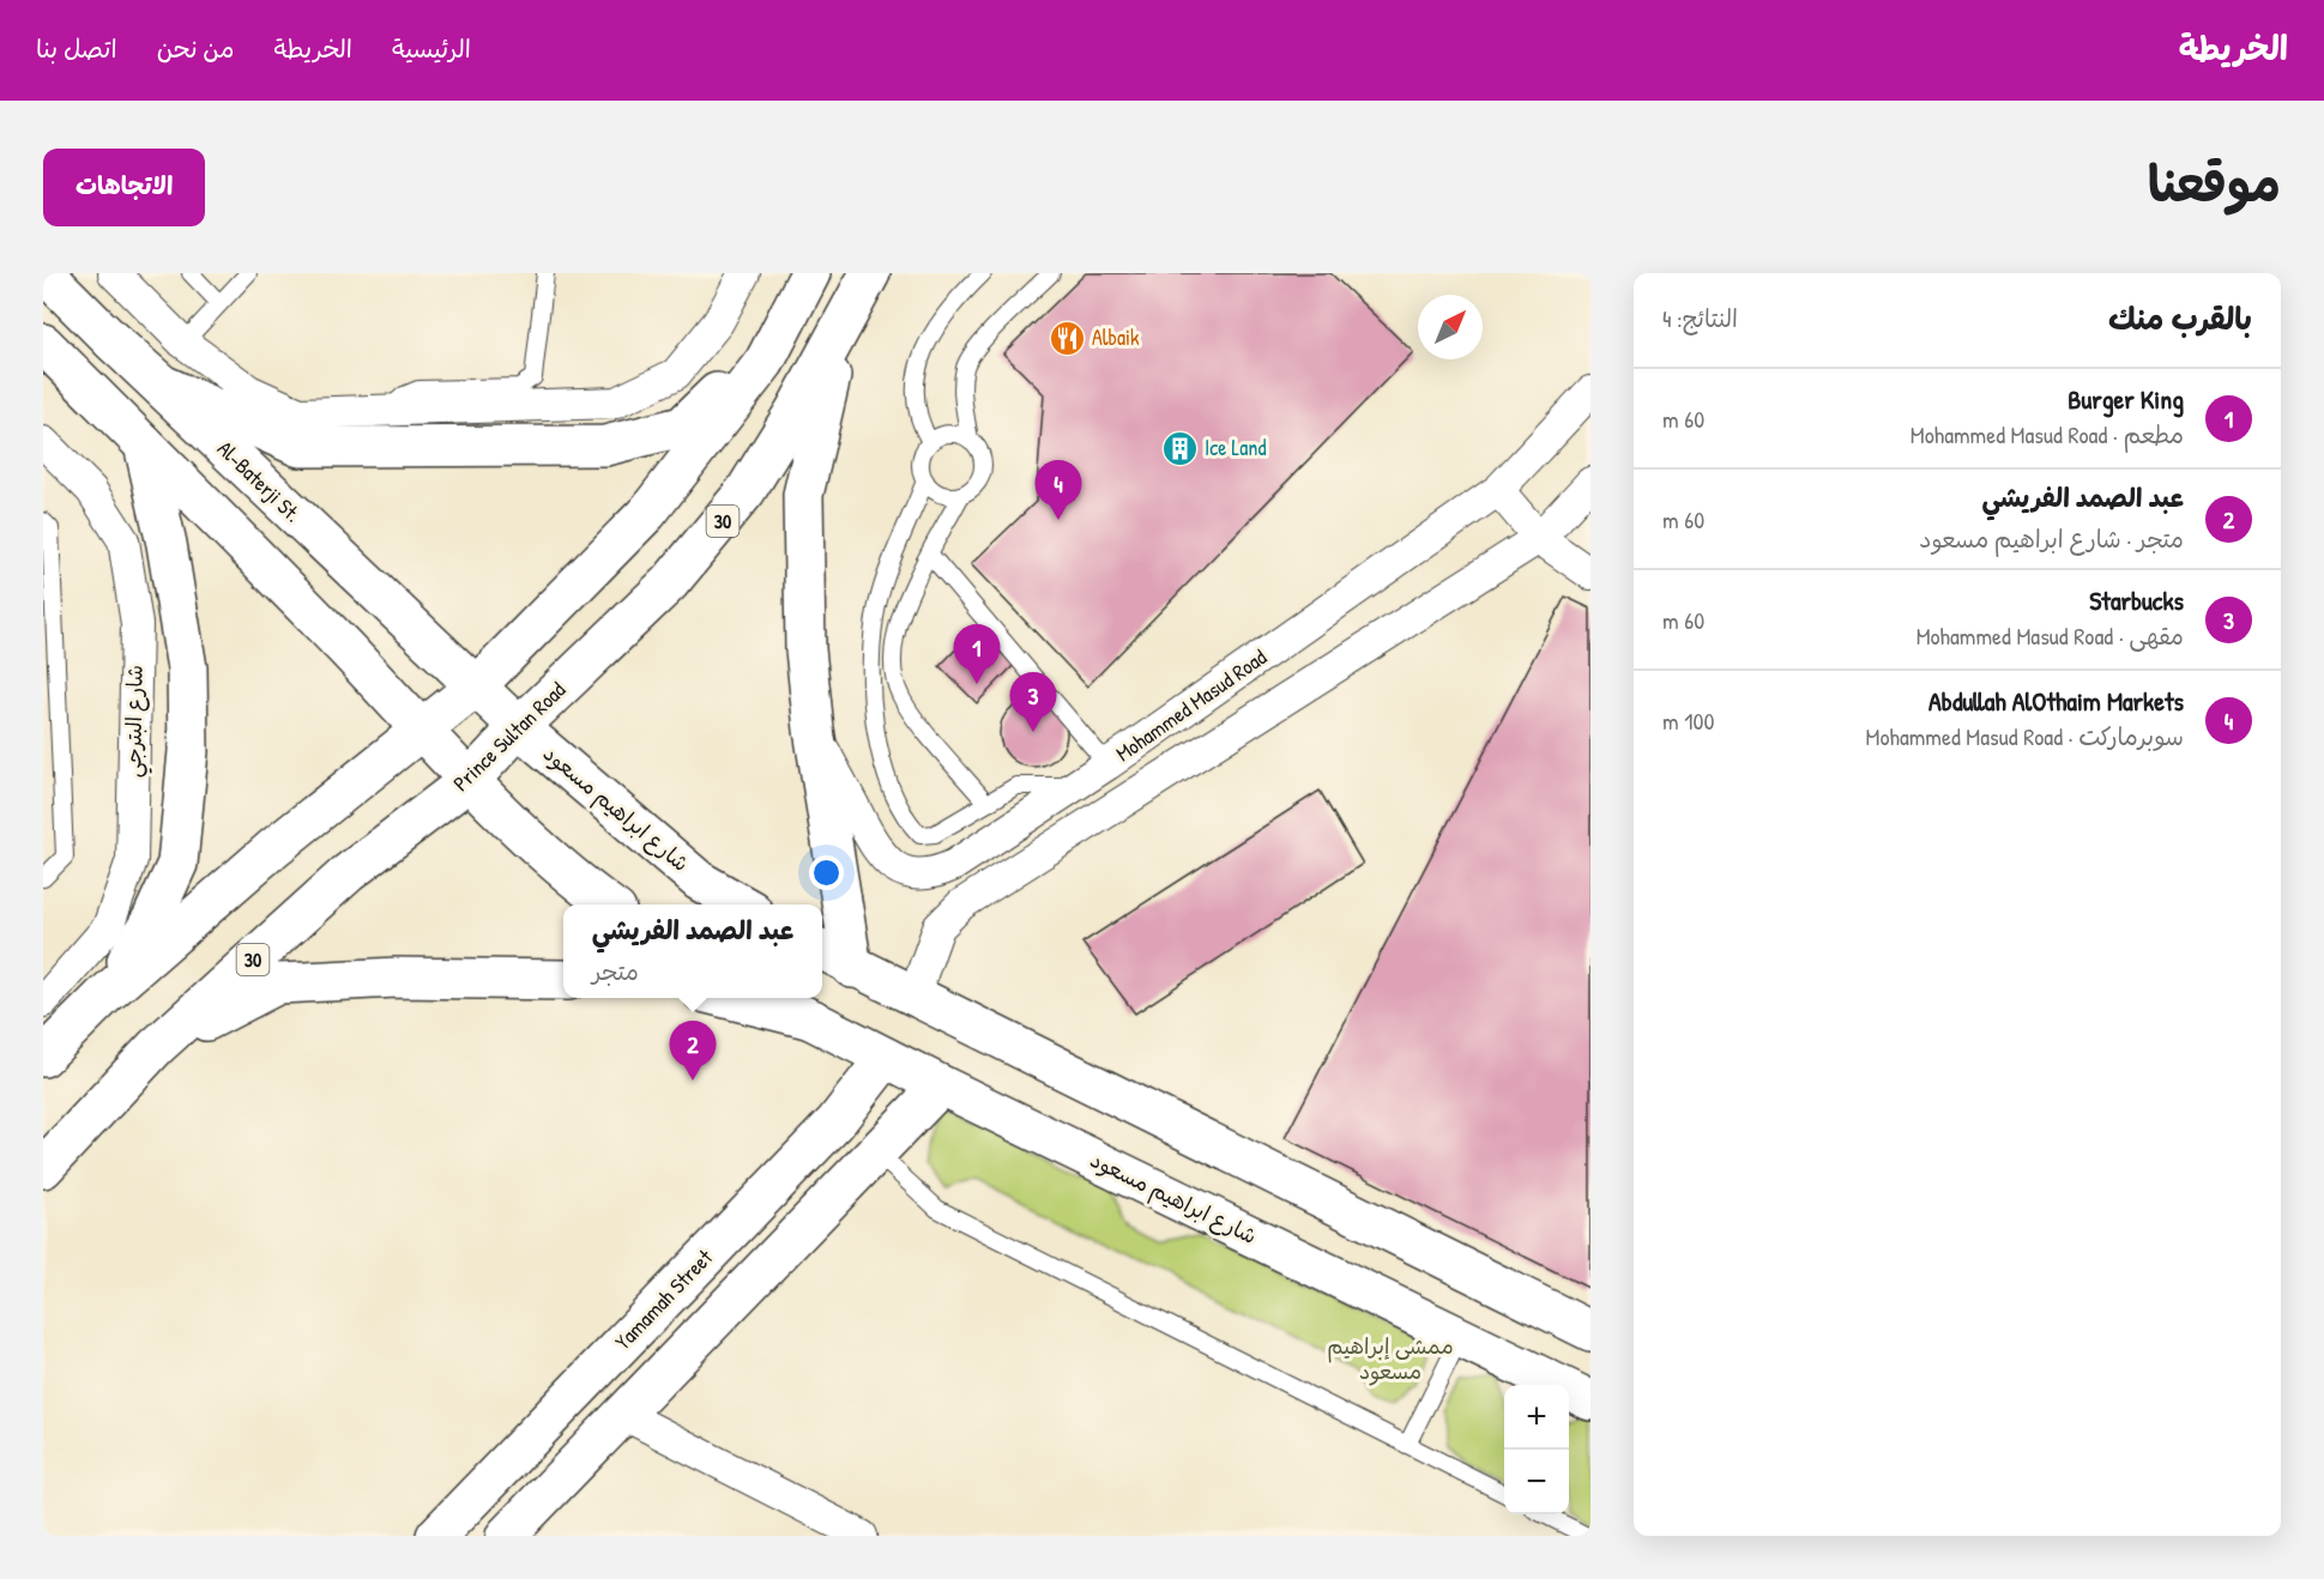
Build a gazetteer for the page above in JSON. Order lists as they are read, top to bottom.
{
  "streets": {
    "main road": [
      "Al-Baterji St.",
      "30",
      "Prince Sultan Road",
      "شارع ابراهيم مسعود",
      "Yamamah Street"
    ],
    "street": ["Mohammed Masud Road", "شارع البترجي"]
  },
  "crossings": [
    ["Prince Sultan Road", "شارع ابراهيم مسعود"],
    ["شارع ابراهيم مسعود", "Yamamah Street"]
  ],
  "parks": ["ممشى إبراهيم مسعود"],
  "places": {
    "restaurant": ["Albaik"],
    "building": ["Ice Land"]
  },
  "north": "top right",
  "page": {
    "header": "الخريطة",
    "nav": [
      "الرئيسية",
      "الخريطة",
      "من نحن",
      "اتصل بنا"
    ],
    "title": "موقعنا",
    "buttons": "الاتجاهات",
    "heading": ["بالقرب منك", "النتائج: 4"],
    "list": [
      {
        "mark": "1",
        "name": "Burger King",
        "note": "مطعم · Mohammed Masud Road",
        "value": "60 m"
      },
      {
        "mark": "2",
        "name": "عبد الصمد الفريشي",
        "note": "متجر · شارع ابراهيم مسعود",
        "value": "60 m"
      },
      {
        "mark": "3",
        "name": "Starbucks",
        "note": "مقهى · Mohammed Masud Road",
        "value": "60 m"
      },
      {
        "mark": "4",
        "name": "Abdullah AlOthaim Markets",
        "note": "سوبرماركت · Mohammed Masud Road",
        "value": "100 m"
      }
    ],
    "pins": [
      "4",
      "1",
      "3",
      "2"
    ],
    "popup": ["عبد الصمد الفريشي", "متجر"],
    "map_buttons": ["+", "−"]
  }
}
